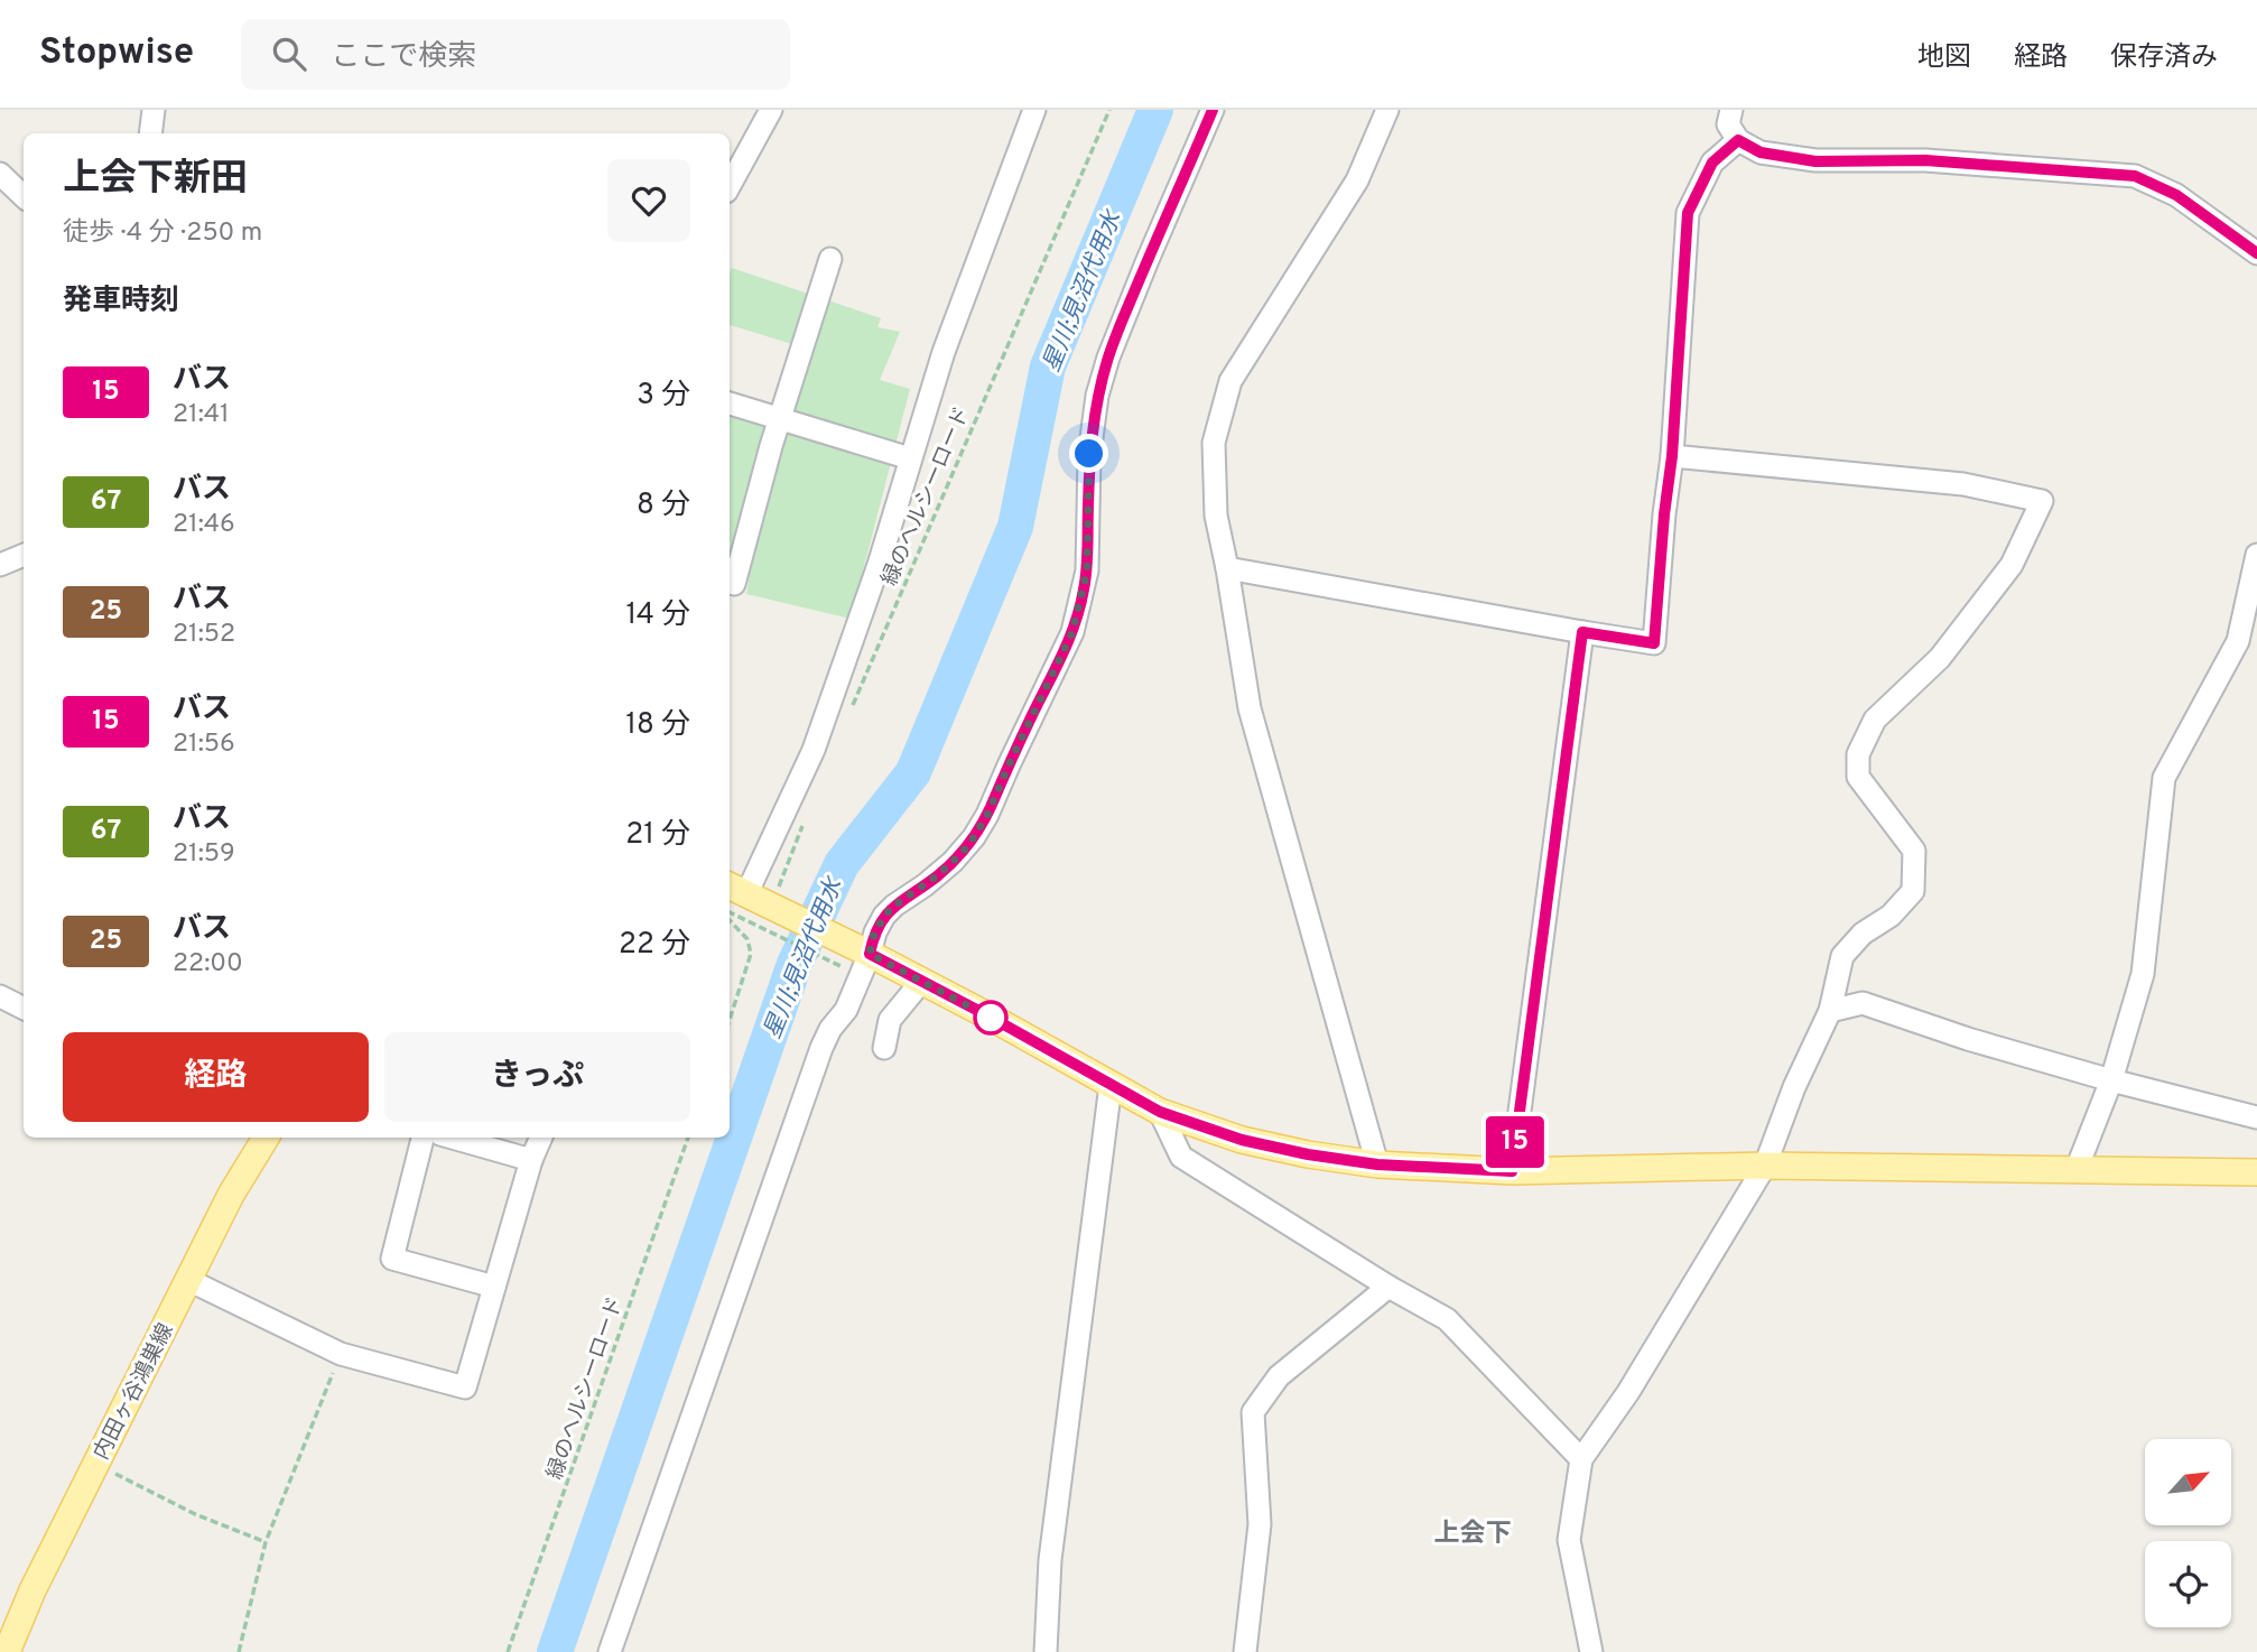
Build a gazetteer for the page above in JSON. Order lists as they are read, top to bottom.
{
  "streets": {
    "main road": ["内田ヶ谷鴻巣線"],
    "path": ["緑のヘルシーロード"]
  },
  "districts": ["上会下"],
  "water": ["星川;見沼代用水"],
  "lines": ["bus line 15"],
  "north": "top right",
  "page": {
    "header": "Stopwise",
    "search": "ここで検索",
    "nav": ["地図", "経路", "保存済み"],
    "on_map": "15",
    "heading": [
      ["上会下新田", "徒歩 · 4 分 · 250 m"],
      "発車時刻"
    ],
    "list": [
      {
        "mark": "15",
        "name": "バス",
        "note": "21:41",
        "value": "3 分"
      },
      {
        "mark": "67",
        "name": "バス",
        "note": "21:46",
        "value": "8 分"
      },
      {
        "mark": "25",
        "name": "バス",
        "note": "21:52",
        "value": "14 分"
      },
      {
        "mark": "15",
        "name": "バス",
        "note": "21:56",
        "value": "18 分"
      },
      {
        "mark": "67",
        "name": "バス",
        "note": "21:59",
        "value": "21 分"
      },
      {
        "mark": "25",
        "name": "バス",
        "note": "22:00",
        "value": "22 分"
      }
    ],
    "buttons": ["経路", "きっぷ"]
  }
}
